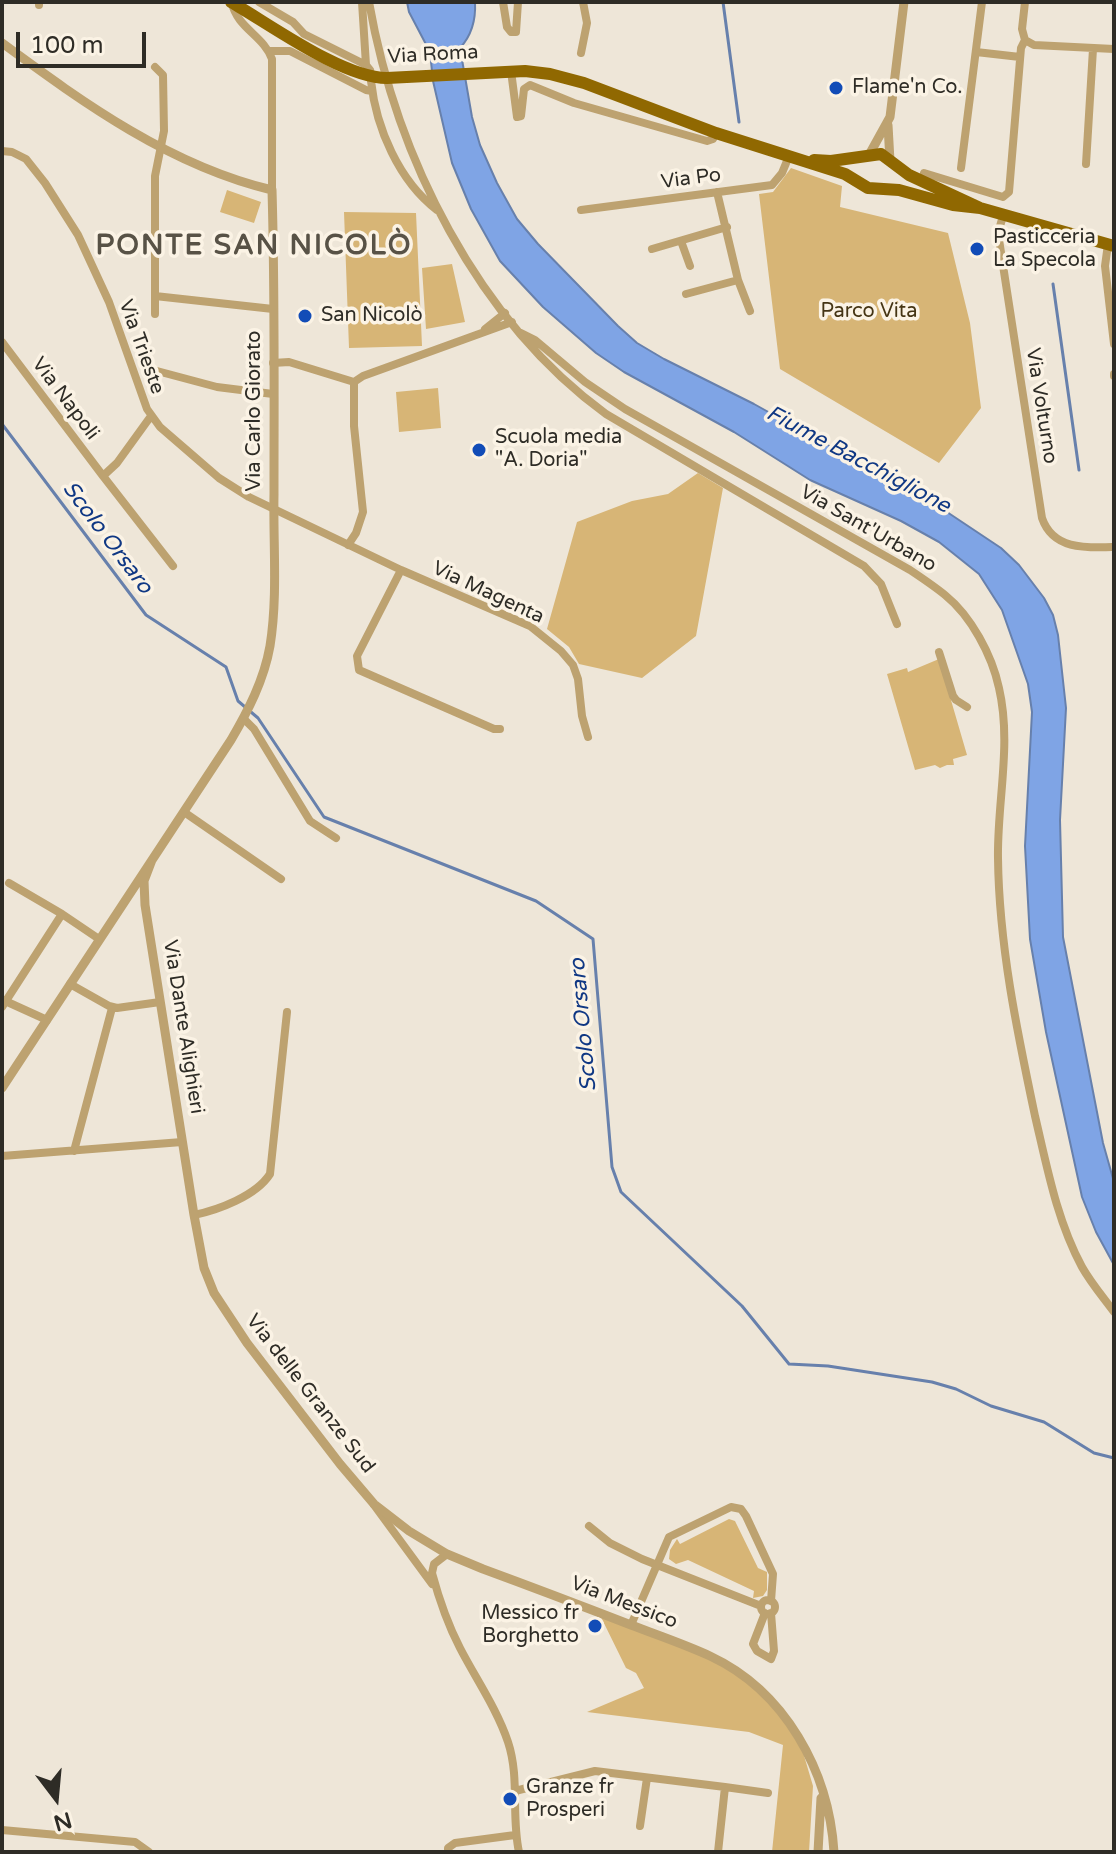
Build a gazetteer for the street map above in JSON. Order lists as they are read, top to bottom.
{
  "streets": {
    "main road": ["Via Roma"],
    "street": [
      "Via Po",
      "Via Trieste",
      "Via Napoli",
      "Via Volturno",
      "Via Carlo Giorato",
      "Via Sant'Urbano",
      "Via Magenta",
      "Via Dante Alighieri",
      "Via delle Granze Sud",
      "Via Messico"
    ]
  },
  "crossings": [
    ["Via Roma", "Via Po"],
    ["Via Roma", "Via Carlo Giorato"],
    ["Via Roma", "Via Sant'Urbano"],
    ["Via Trieste", "Via Napoli"],
    ["Via Trieste", "Via Carlo Giorato"],
    ["Via Trieste", "Via Magenta"],
    ["Via Carlo Giorato", "Via Magenta"],
    ["Via Carlo Giorato", "Via Dante Alighieri"],
    ["Via Dante Alighieri", "Via delle Granze Sud"],
    ["Via delle Granze Sud", "Via Messico"]
  ],
  "districts": ["PONTE SAN NICOLÒ"],
  "water": ["Fiume Bacchiglione", "Scolo Orsaro"],
  "parks": ["Parco Vita"],
  "places": [
    "Flame'n Co.",
    "Pasticceria La Specola",
    "San Nicolò",
    "Scuola media \"A. Doria\"",
    "Messico fr Borghetto",
    "Granze fr Prosperi"
  ],
  "scale_bar": "100 m",
  "north": "bottom"
}
